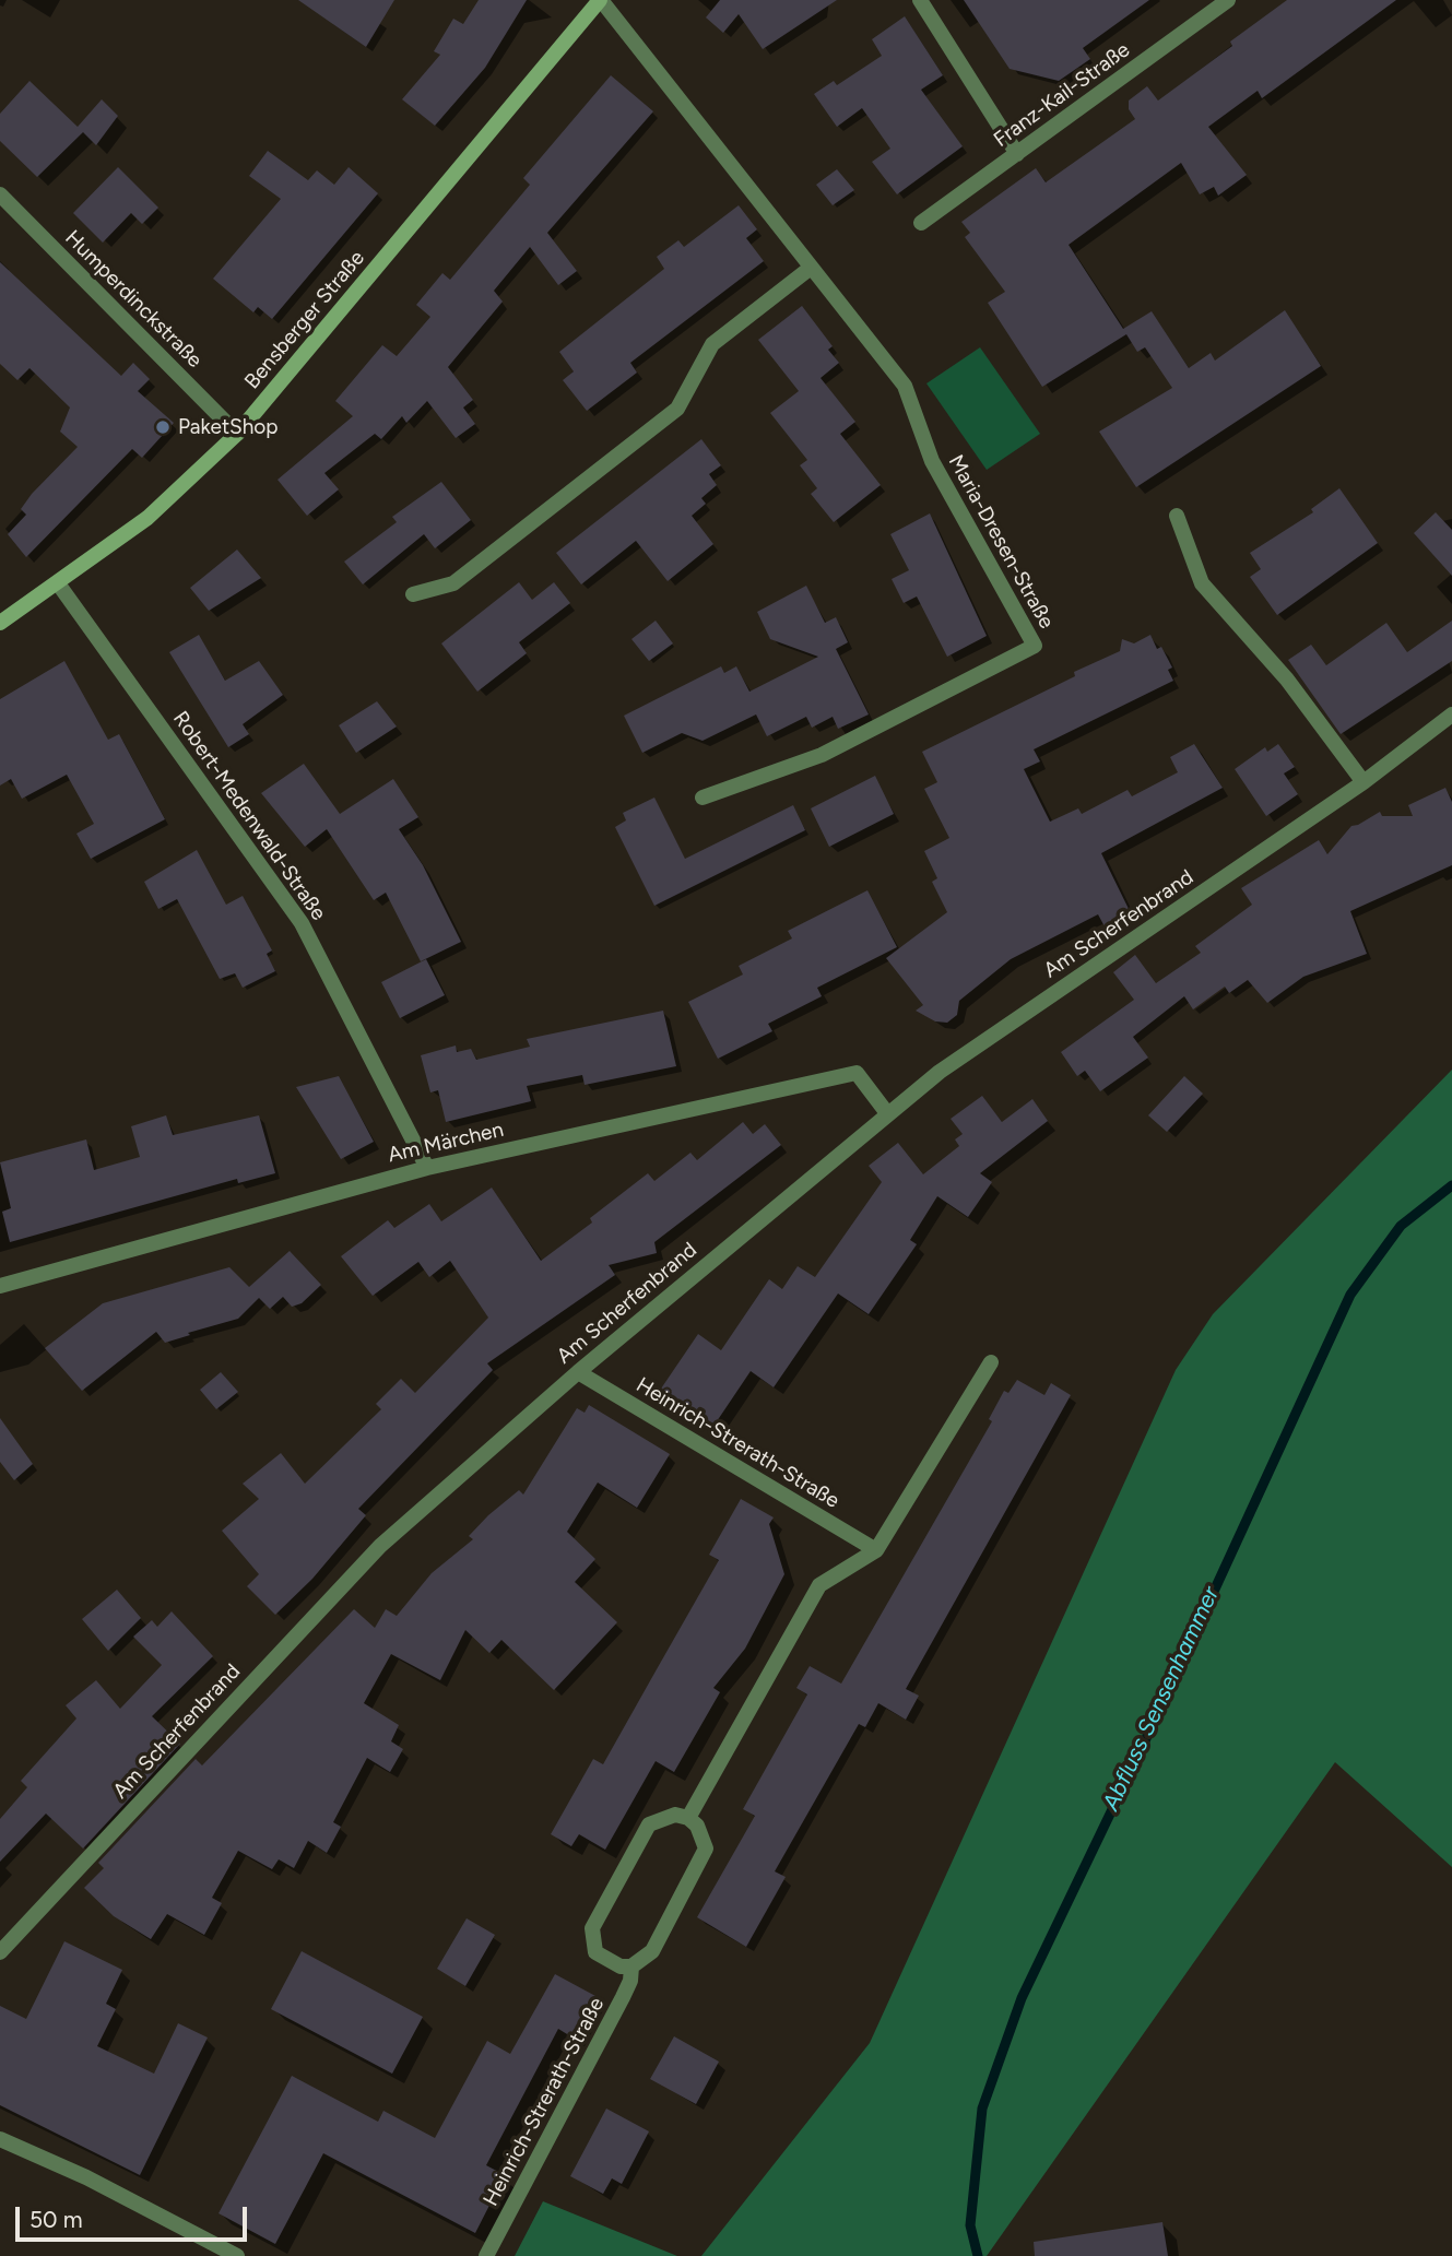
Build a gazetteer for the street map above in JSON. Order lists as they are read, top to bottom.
{
  "streets": {
    "main road": ["Bensberger Straße"],
    "street": [
      "Franz-Kail-Straße",
      "Humperdinckstraße",
      "Maria-Dresen-Straße",
      "Robert-Medenwald-Straße",
      "Am Scherfenbrand",
      "Am Märchen",
      "Heinrich-Strerath-Straße"
    ]
  },
  "crossings": [
    ["Humperdinckstraße", "Bensberger Straße"],
    ["Bensberger Straße", "Maria-Dresen-Straße"],
    ["Bensberger Straße", "Robert-Medenwald-Straße"],
    ["Robert-Medenwald-Straße", "Am Märchen"],
    ["Am Scherfenbrand", "Am Märchen"],
    ["Am Scherfenbrand", "Heinrich-Strerath-Straße"]
  ],
  "water": ["Abfluss Sensenhammer"],
  "places": ["PaketShop"],
  "scale_bar": "50 m"
}
